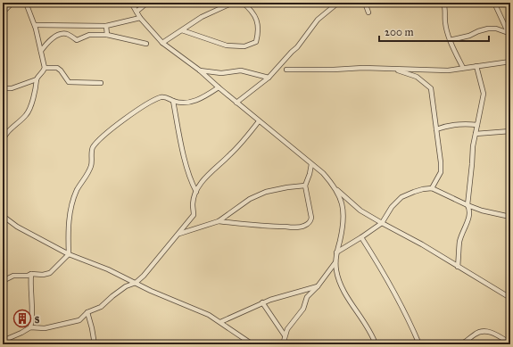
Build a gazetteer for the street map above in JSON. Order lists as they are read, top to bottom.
{
  "places": {
    "building": ["s"]
  },
  "scale_bar": "200 m"
}
